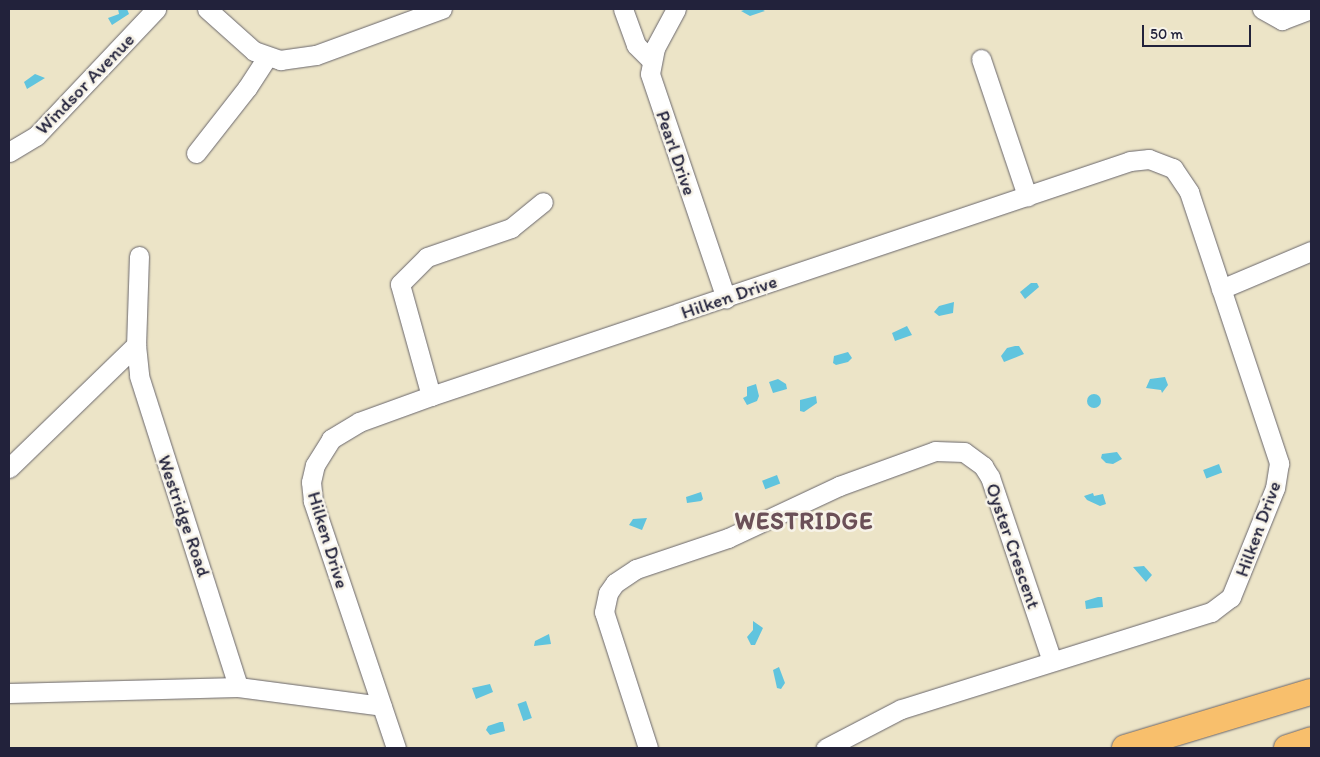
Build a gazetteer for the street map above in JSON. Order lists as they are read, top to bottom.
{
  "streets": {
    "street": [
      "Windsor Avenue",
      "Pearl Drive",
      "Hilken Drive",
      "Westridge Road",
      "Oyster Crescent"
    ]
  },
  "crossings": [
    ["Pearl Drive", "Hilken Drive"],
    ["Hilken Drive", "Oyster Crescent"]
  ],
  "districts": ["WESTRIDGE"],
  "scale_bar": "50 m"
}
